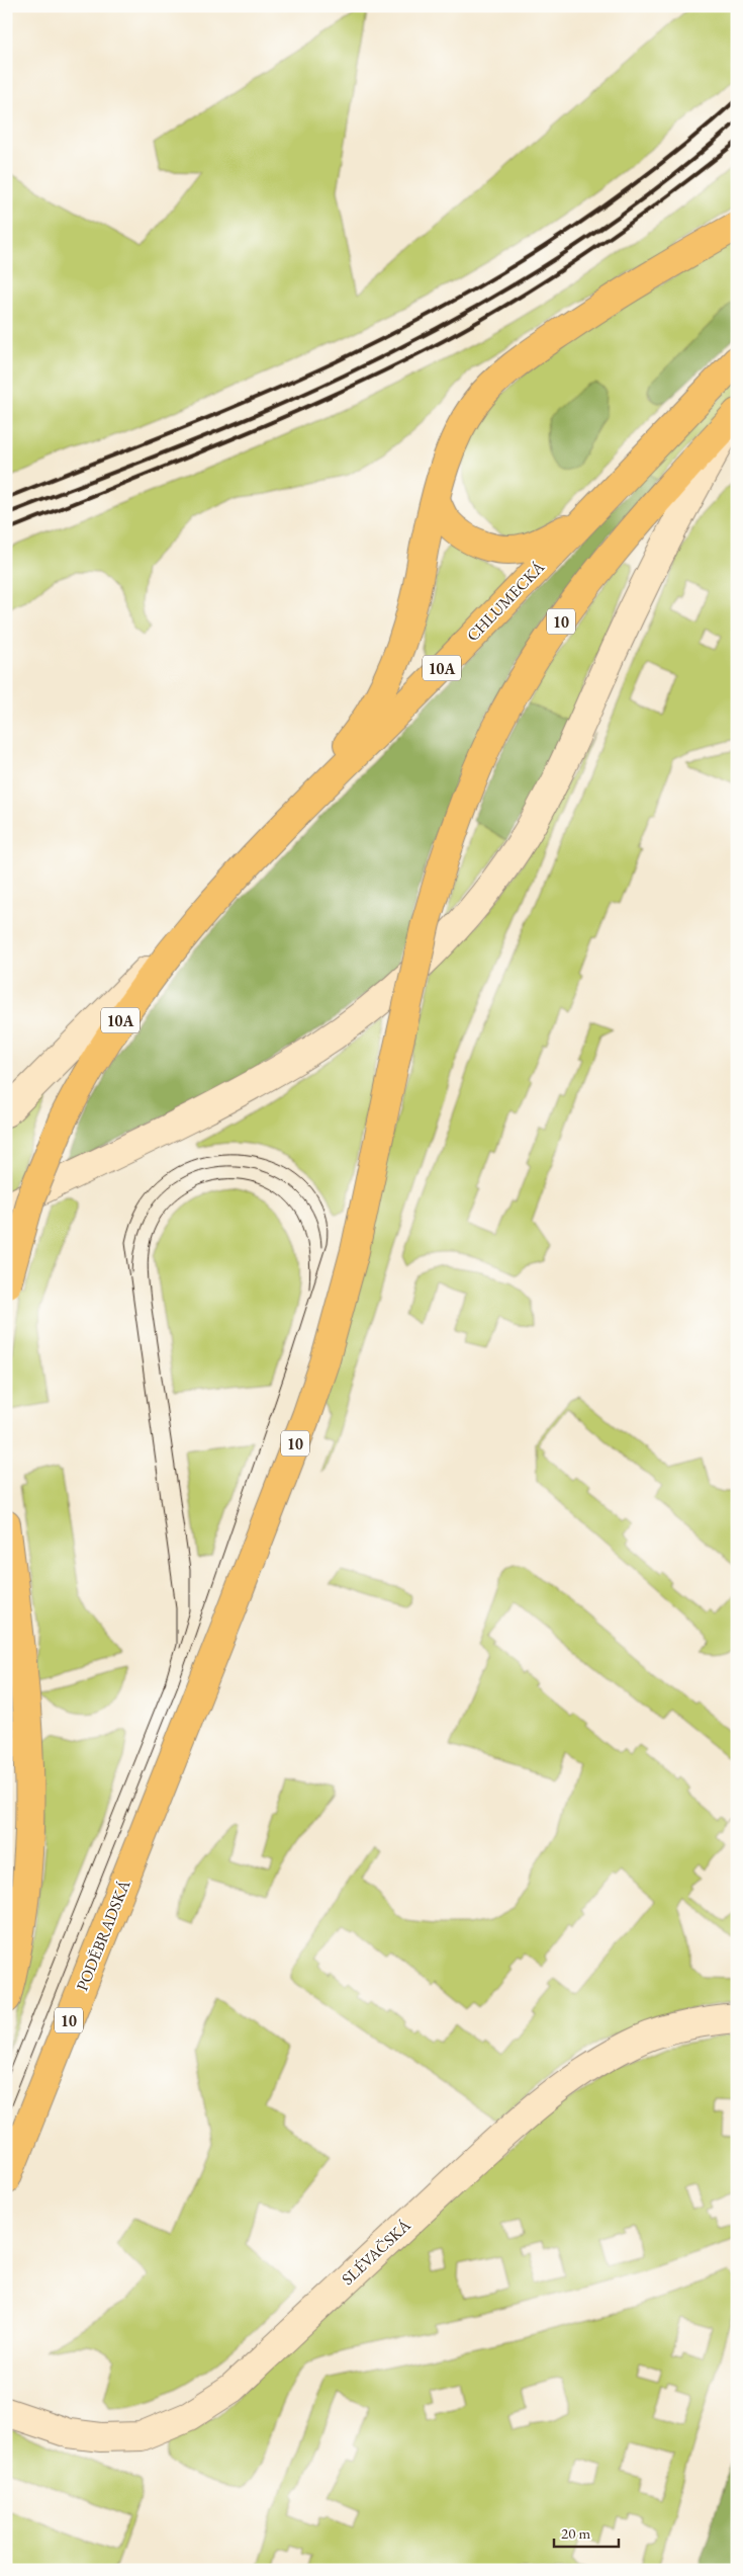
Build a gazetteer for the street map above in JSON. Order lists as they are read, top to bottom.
{
  "streets": {
    "main road": [
      "CHLUMECKÁ",
      "10",
      "10A",
      "PODĚBRADSKÁ",
      "SLÉVAČSKÁ"
    ]
  },
  "crossings": [
    ["CHLUMECKÁ", "10A"]
  ],
  "scale_bar": "20 m"
}
